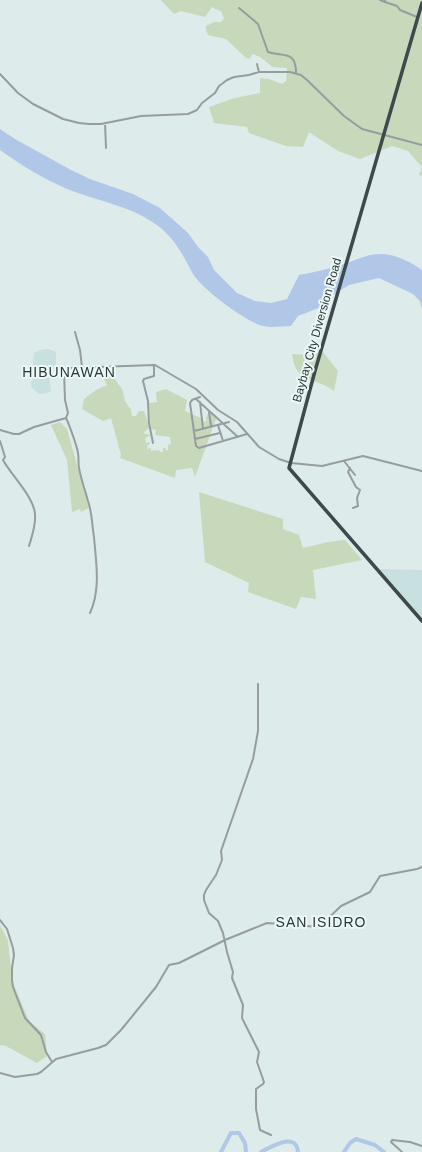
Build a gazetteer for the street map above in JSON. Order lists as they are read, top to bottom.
{
  "streets": {
    "highway": ["Baybay City Diversion Road"]
  },
  "districts": ["HIBUNAWAN", "SAN ISIDRO"]
}
